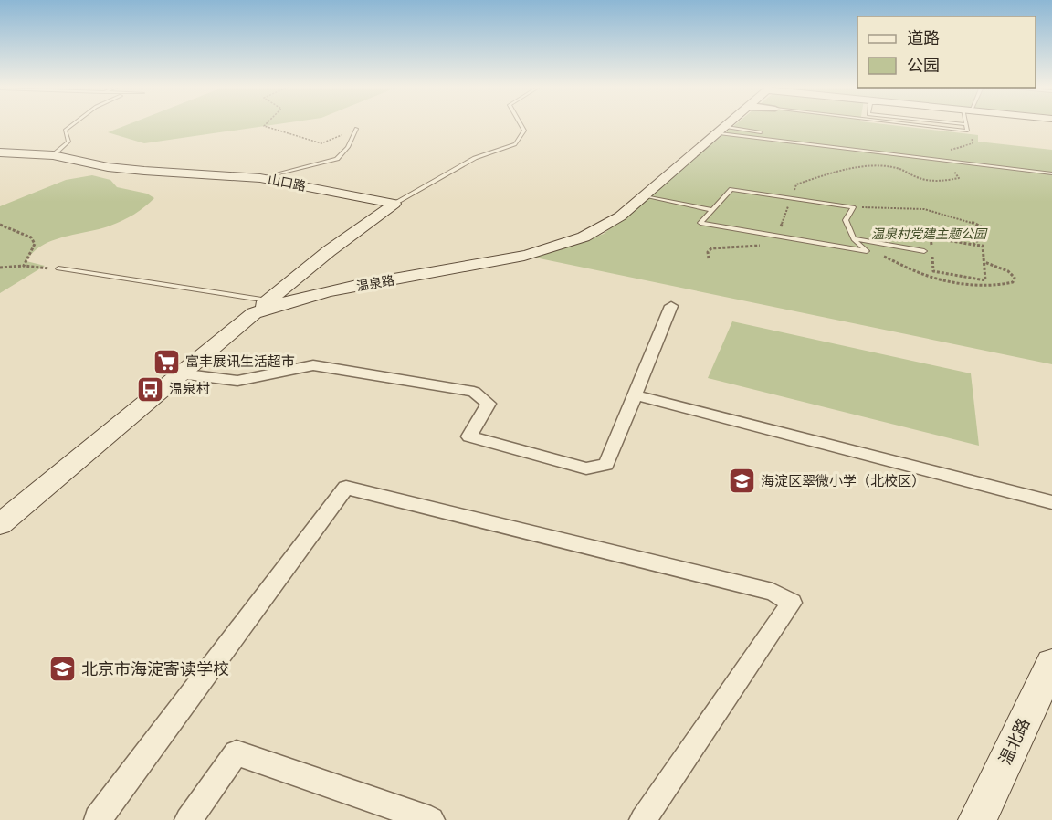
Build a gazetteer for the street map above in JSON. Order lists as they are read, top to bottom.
{
  "streets": {
    "main road": ["山口路", "温泉路", "温北路"]
  },
  "parks": ["温泉村党建主题公园"],
  "places": {
    "supermarket": ["富丰展讯生活超市"],
    "bus stop": ["温泉村"],
    "school or university": ["海淀区翠微小学（北校区）", "北京市海淀寄读学校"]
  },
  "legend": ["道路", "公园"]
}
